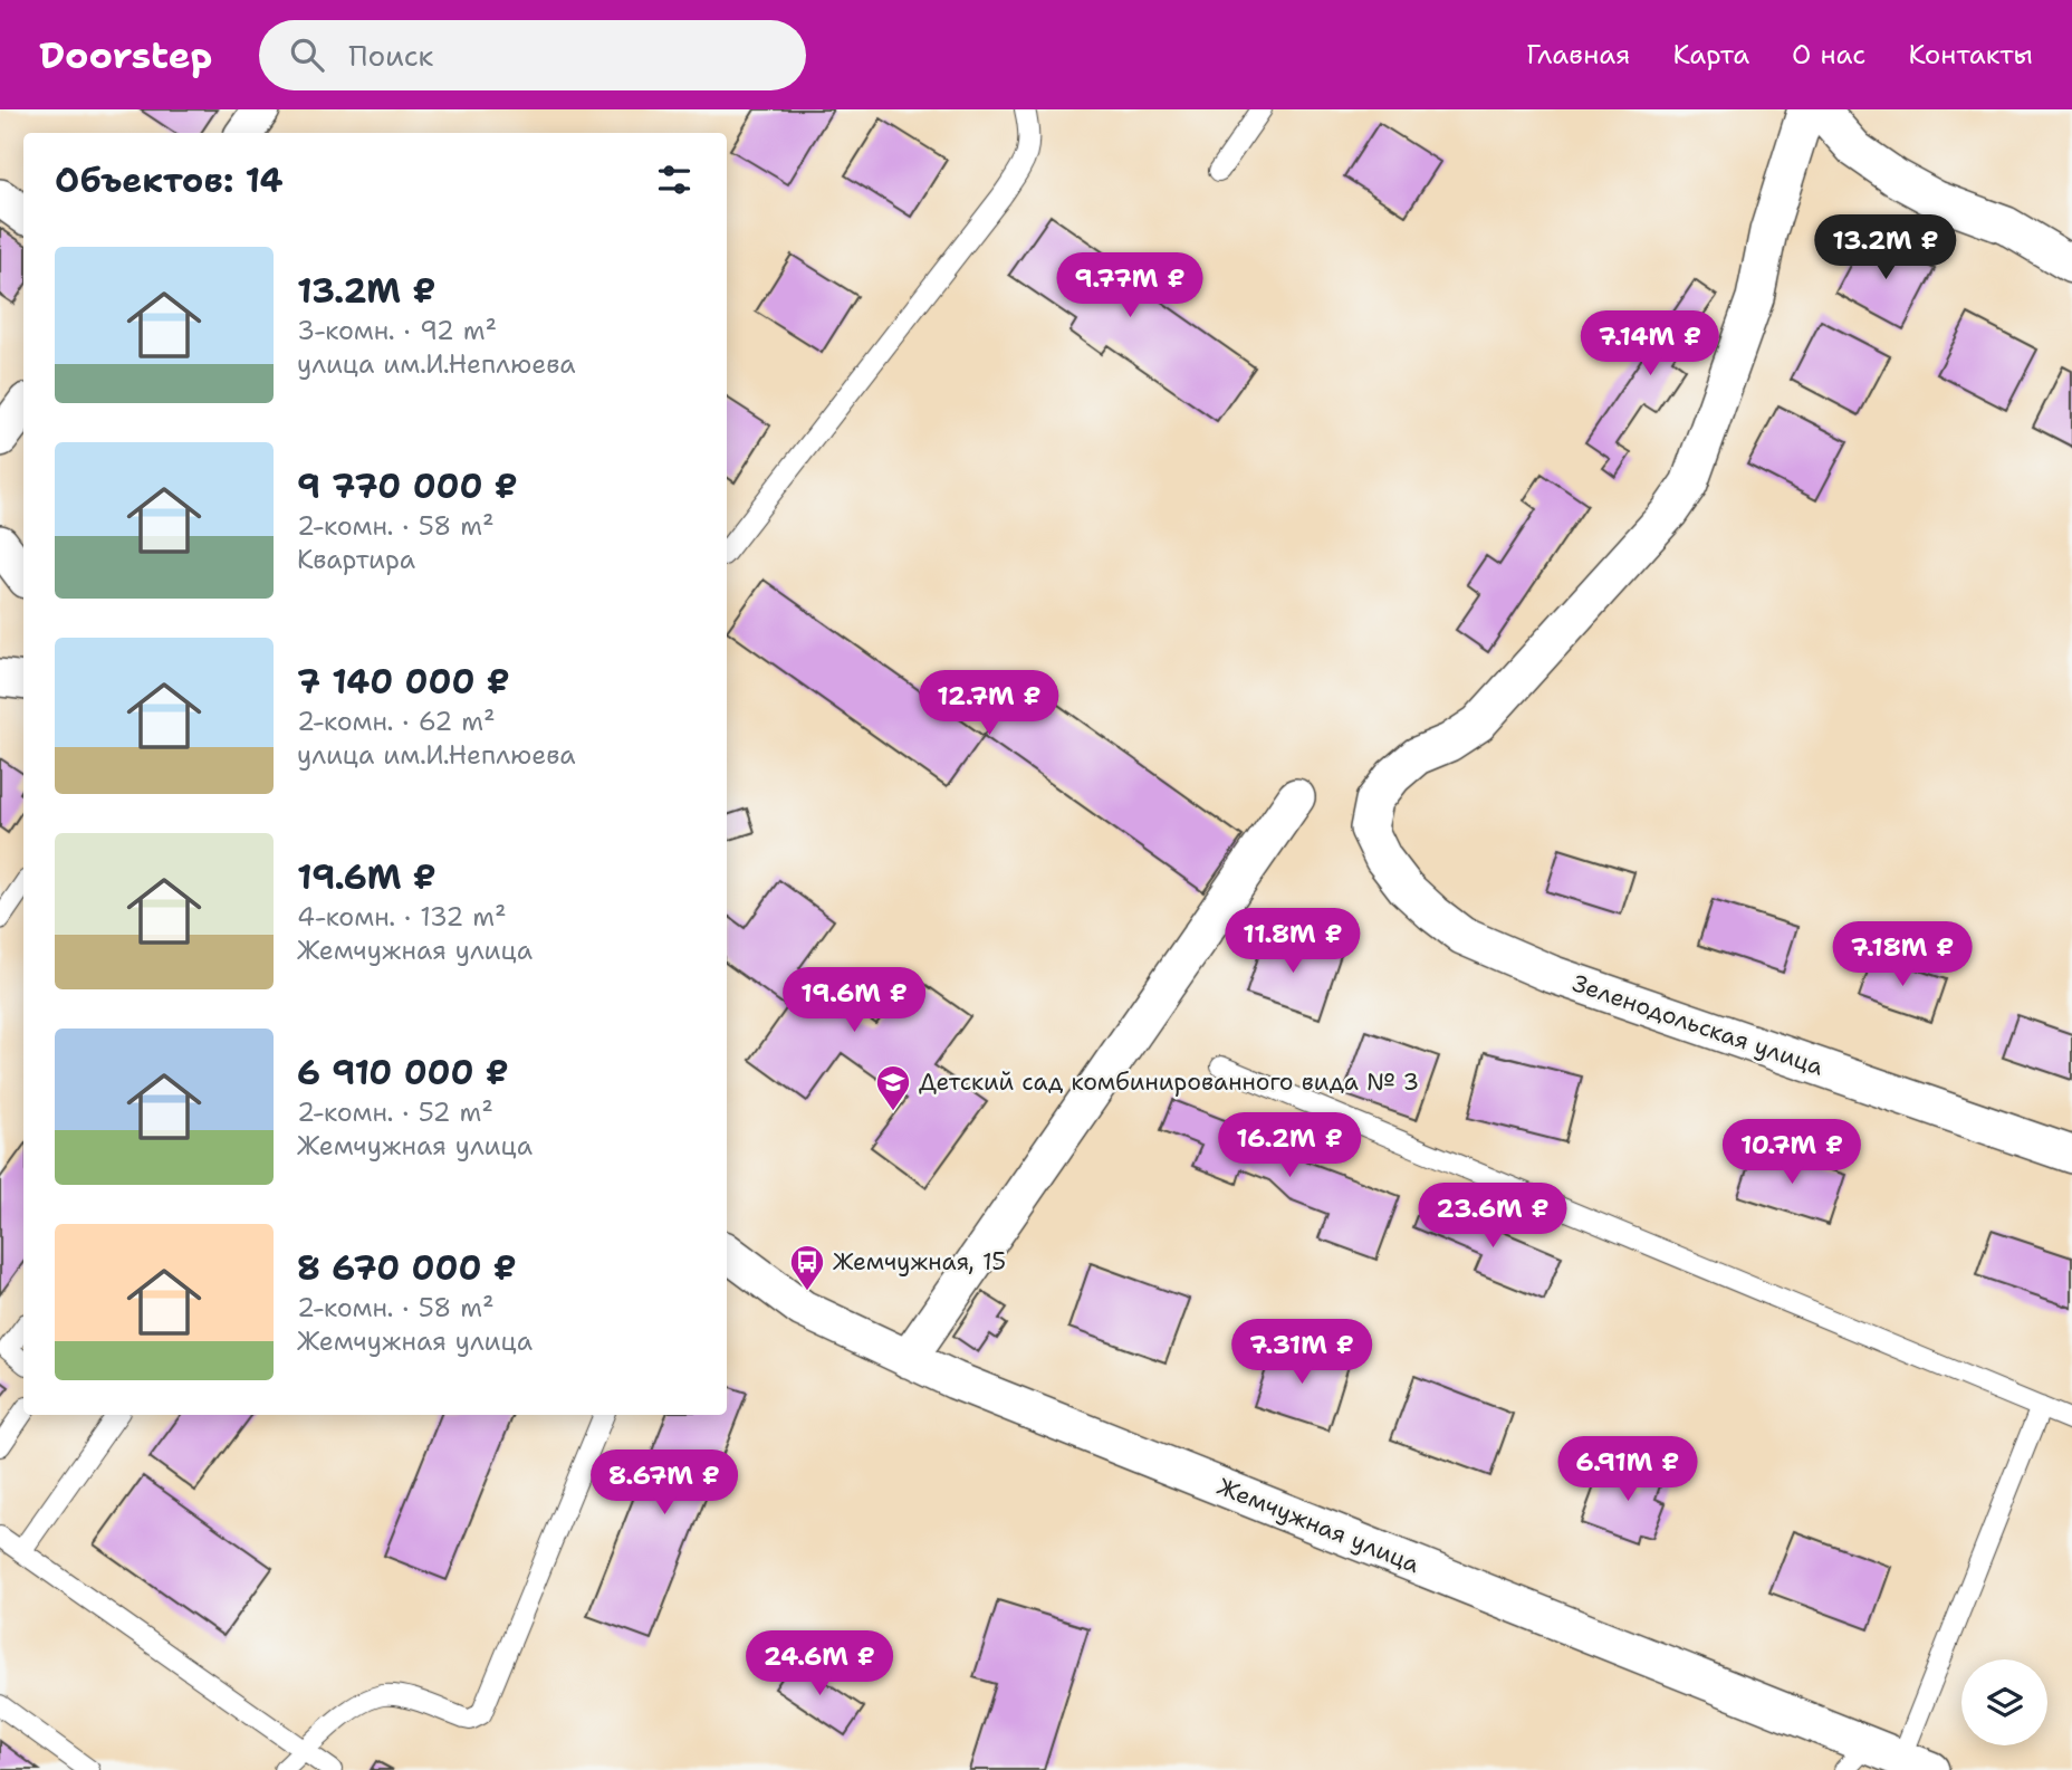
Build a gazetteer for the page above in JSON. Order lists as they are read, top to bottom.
{
  "streets": {
    "street": ["Зеленодольская улица", "Жемчужная улица"]
  },
  "places": {
    "school or university": ["Детский сад комбинированного вида № 3"],
    "bus stop": ["Жемчужная, 15"]
  },
  "page": {
    "header": "Doorstep",
    "search": "Поиск",
    "nav": [
      "Главная",
      "Карта",
      "О нас",
      "Контакты"
    ],
    "heading": "Объектов: 14",
    "price": [
      "13.2M ₽",
      "9.77M ₽",
      "7.14M ₽",
      "12.7M ₽",
      "11.8M ₽",
      "7.18M ₽",
      "19.6M ₽",
      "16.2M ₽",
      "10.7M ₽",
      "23.6M ₽",
      "7.31M ₽",
      "6.91M ₽",
      "8.67M ₽",
      "24.6M ₽"
    ],
    "list": [
      {
        "name": "13.2M ₽",
        "note": "3-комн. · 92 m² · улица им.И.Неплюева"
      },
      {
        "name": "9 770 000 ₽",
        "note": "2-комн. · 58 m² · Квартира"
      },
      {
        "name": "7 140 000 ₽",
        "note": "2-комн. · 62 m² · улица им.И.Неплюева"
      },
      {
        "name": "19.6M ₽",
        "note": "4-комн. · 132 m² · Жемчужная улица"
      },
      {
        "name": "6 910 000 ₽",
        "note": "2-комн. · 52 m² · Жемчужная улица"
      },
      {
        "name": "8 670 000 ₽",
        "note": "2-комн. · 58 m² · Жемчужная улица"
      }
    ]
  }
}
